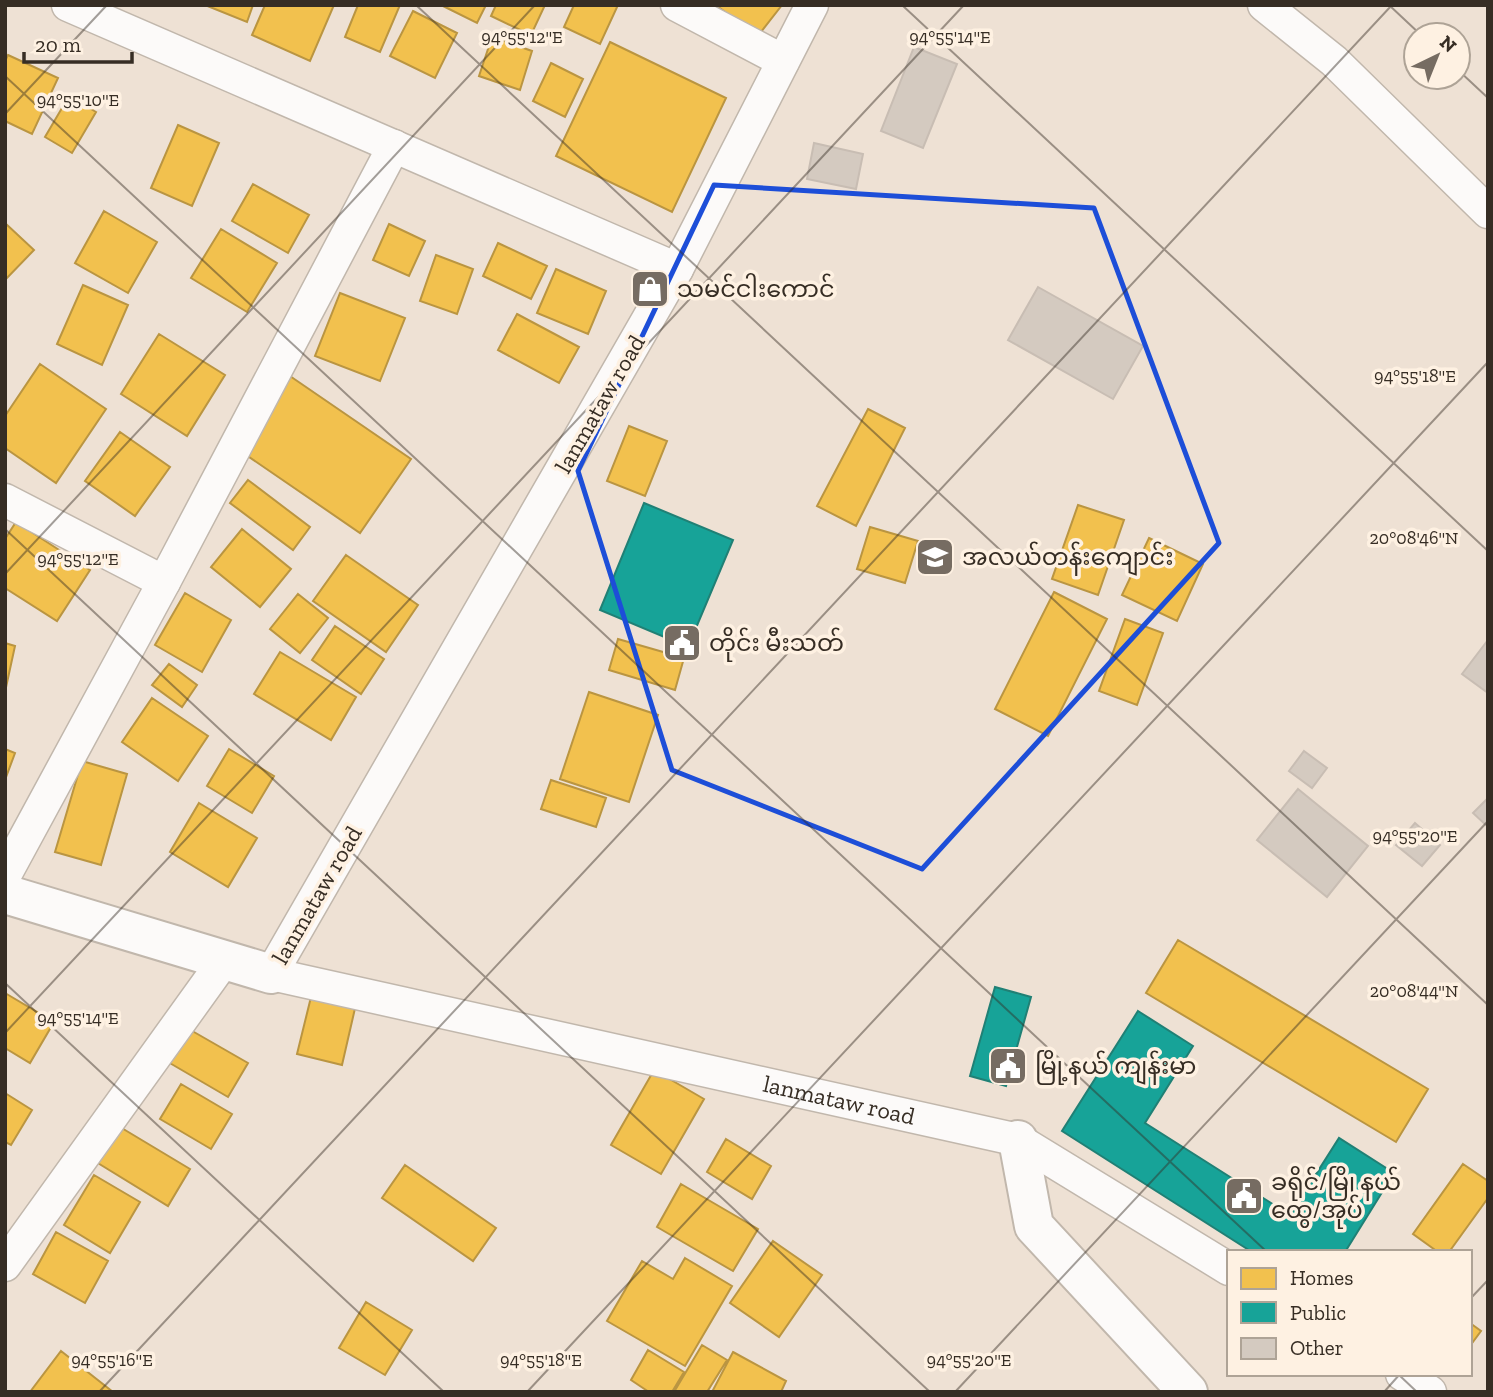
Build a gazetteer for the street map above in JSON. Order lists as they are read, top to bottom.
{
  "streets": {
    "street": ["lanmataw road"]
  },
  "places": {
    "shop": ["သမင်ငါးကောင်"],
    "school or university": ["အလယ်တန်းကျောင်း"],
    "public building": ["တိုင်း မီးသတ်", "မြို့နယ် ကျန်းမာ", "ခရိုင်/မြို့နယ် ထွေ/အုပ်"]
  },
  "legend": ["Homes", "Public", "Other"],
  "scale_bar": "20 m",
  "north": "top right",
  "coordinates": [
    "94°55'12\"E",
    "94°55'14\"E",
    "94°55'10\"E",
    "94°55'18\"E",
    "20°08'46\"N",
    "94°55'20\"E",
    "20°08'44\"N",
    "94°55'16\"E"
  ]
}
